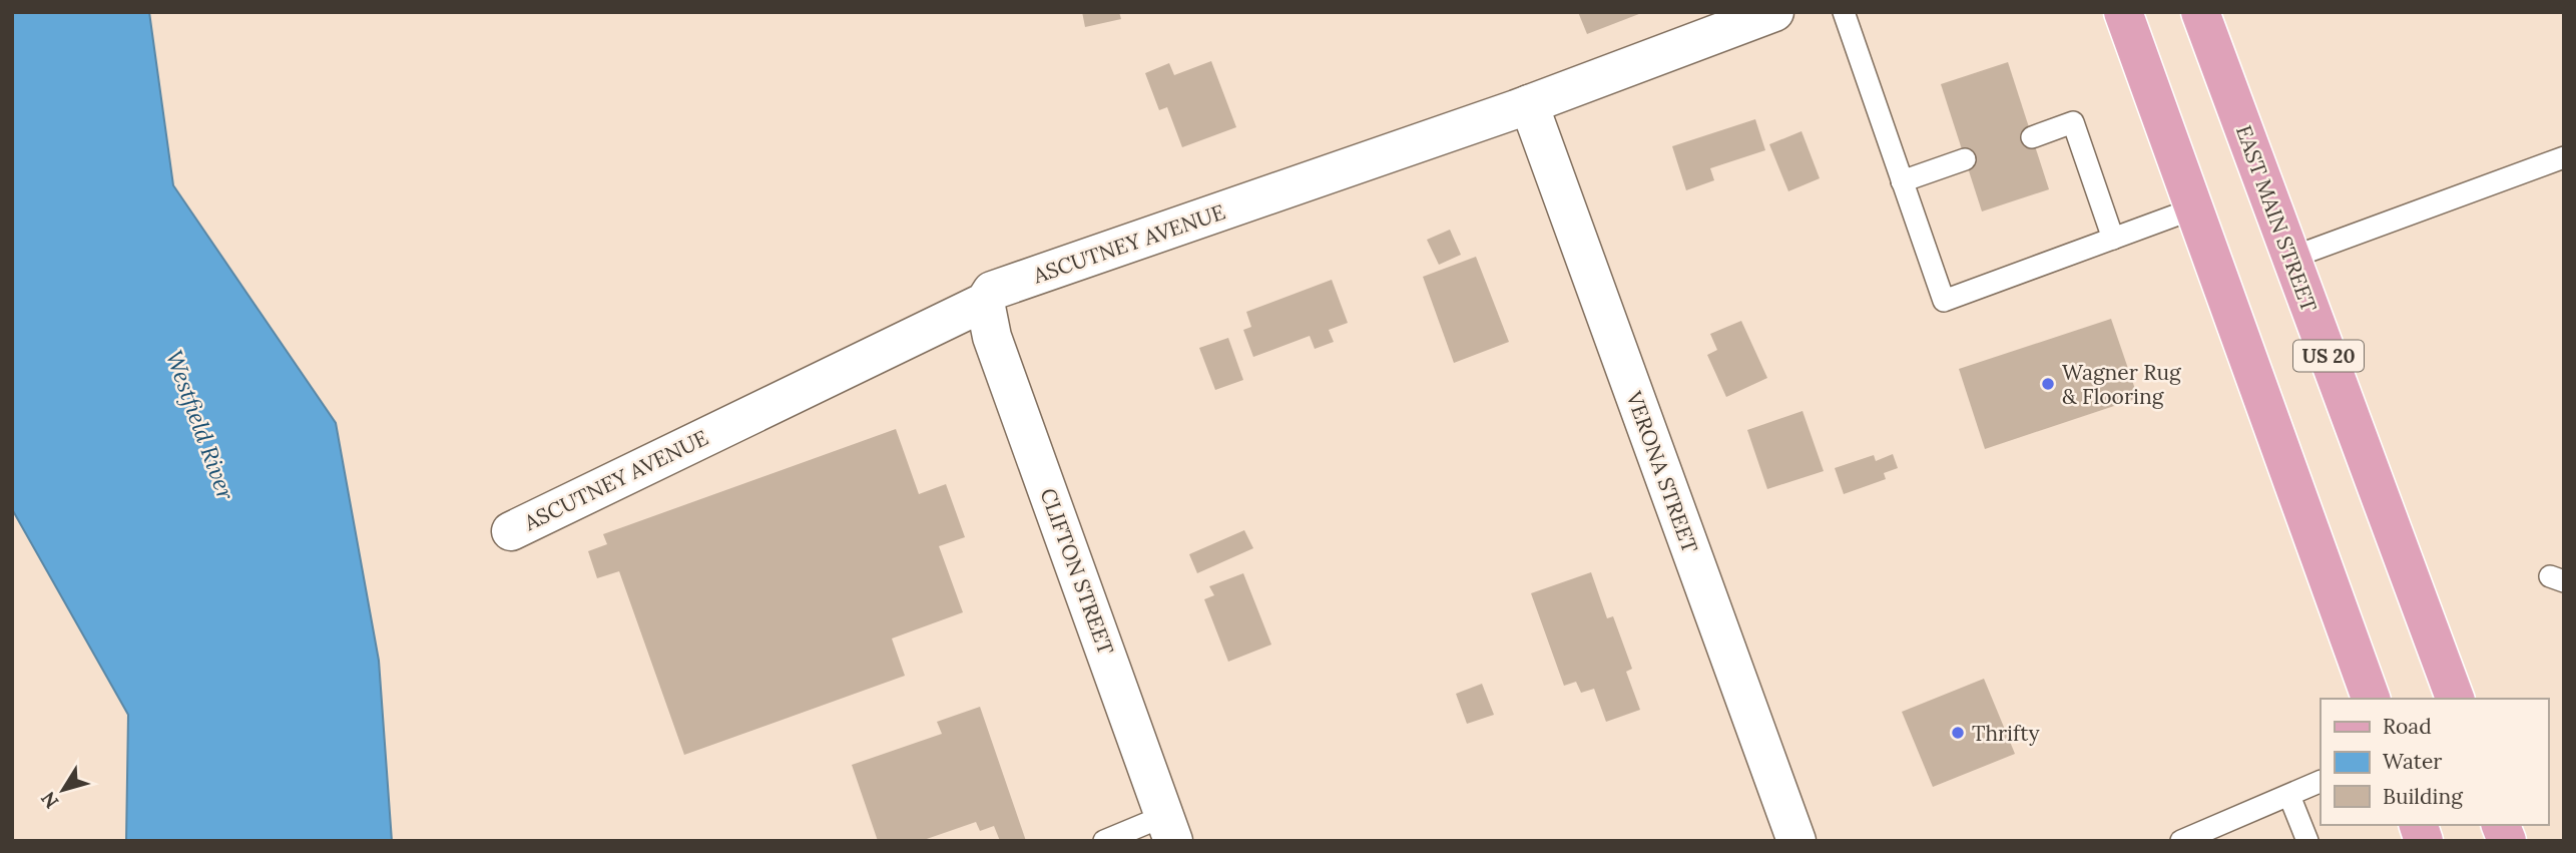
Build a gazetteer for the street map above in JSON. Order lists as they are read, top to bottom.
{
  "streets": {
    "main road": ["EAST MAIN STREET", "US 20"],
    "street": ["ASCUTNEY AVENUE", "VERONA STREET", "CLIFTON STREET"]
  },
  "crossings": [
    ["ASCUTNEY AVENUE", "VERONA STREET"],
    ["ASCUTNEY AVENUE", "CLIFTON STREET"]
  ],
  "water": ["Westfield River"],
  "places": ["Wagner Rug & Flooring", "Thrifty"],
  "legend": ["Road", "Water", "Building"],
  "north": "bottom left"
}
